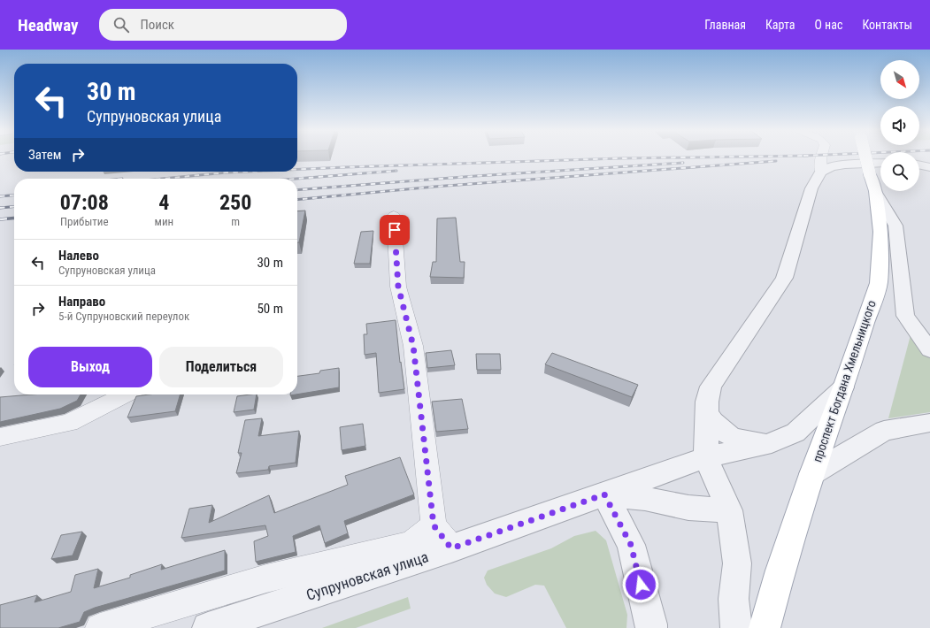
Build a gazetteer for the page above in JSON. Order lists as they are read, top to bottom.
{
  "streets": {
    "main road": ["проспект Богдана Хмельницкого"],
    "street": ["Супруновская улица"]
  },
  "crossings": [
    ["проспект Богдана Хмельницкого", "Супруновская улица"]
  ],
  "north": "bottom right",
  "page": {
    "header": "Headway",
    "search": "Поиск",
    "nav": [
      "Главная",
      "Карта",
      "О нас",
      "Контакты"
    ],
    "turn": ["30 m", "Супруновская улица"],
    "then": "Затем",
    "eta": [
      "07:08",
      "Прибытие",
      "4",
      "мин",
      "250",
      "m"
    ],
    "list": [
      {
        "name": "Налево",
        "note": "Супруновская улица",
        "value": "30 m"
      },
      {
        "name": "Направо",
        "note": "5-й Супруновский переулок",
        "value": "50 m"
      }
    ],
    "buttons": ["Выход", "Поделиться"]
  }
}
